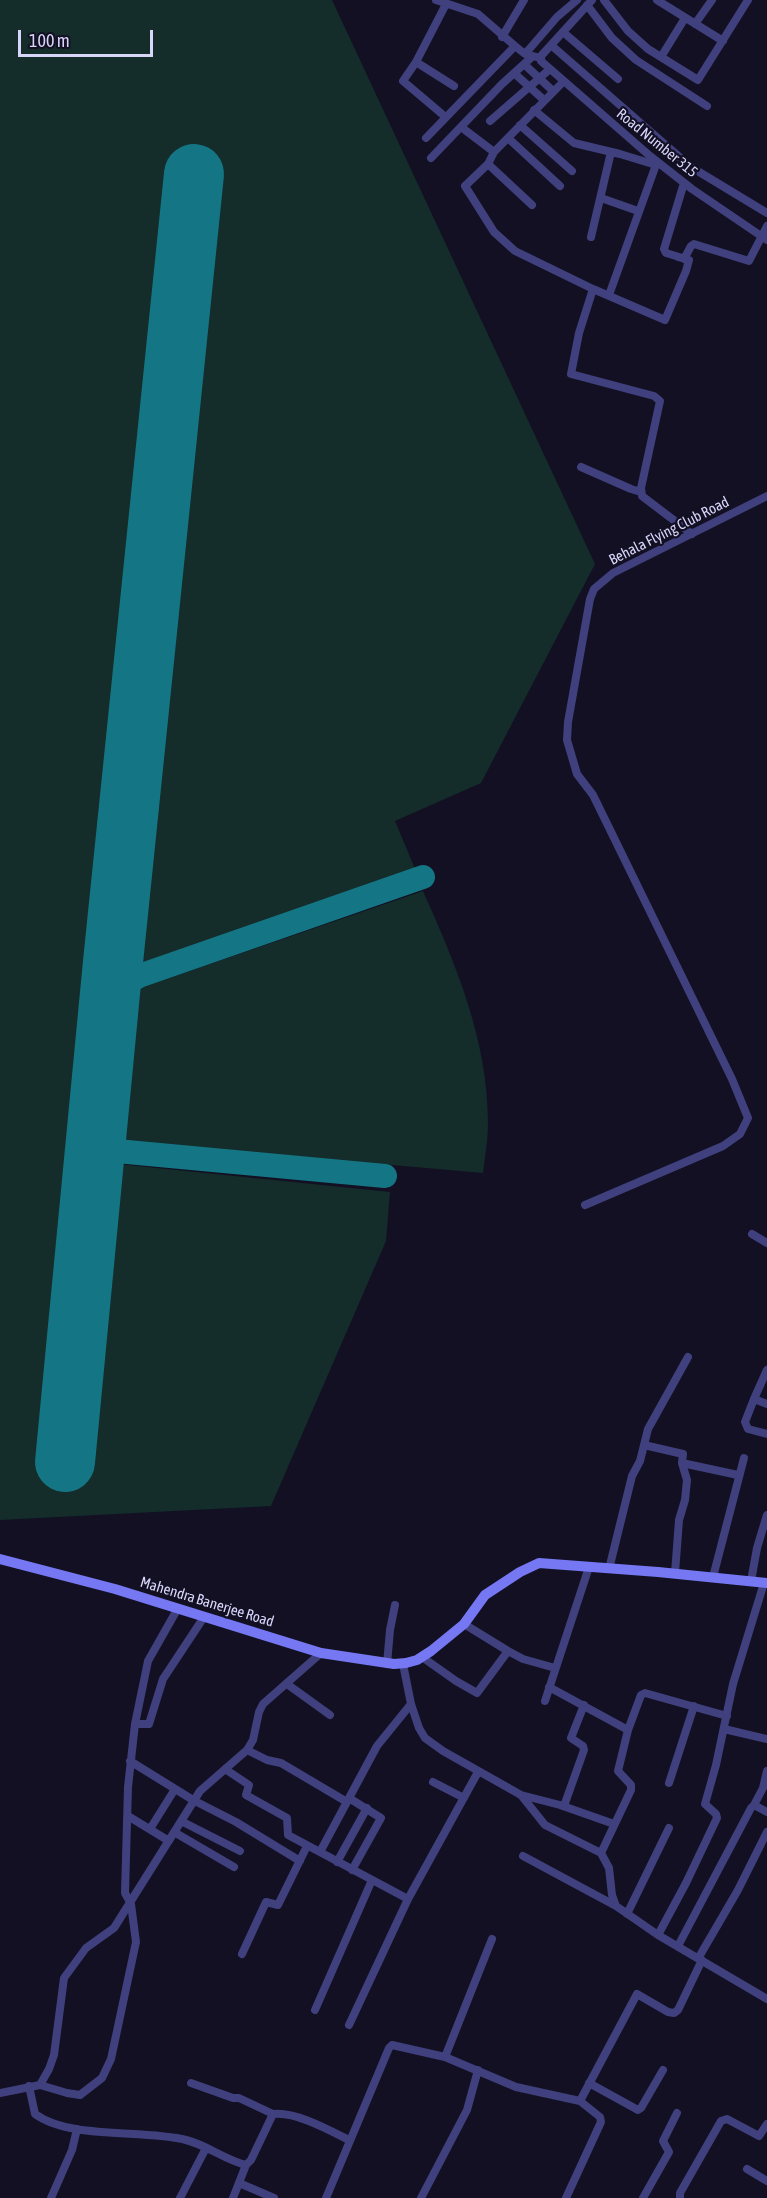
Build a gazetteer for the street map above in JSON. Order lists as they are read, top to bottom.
{
  "streets": {
    "street": ["Road Number 315", "Behala Flying Club Road", "Mahendra Banerjee Road"]
  },
  "scale_bar": "100 m"
}
